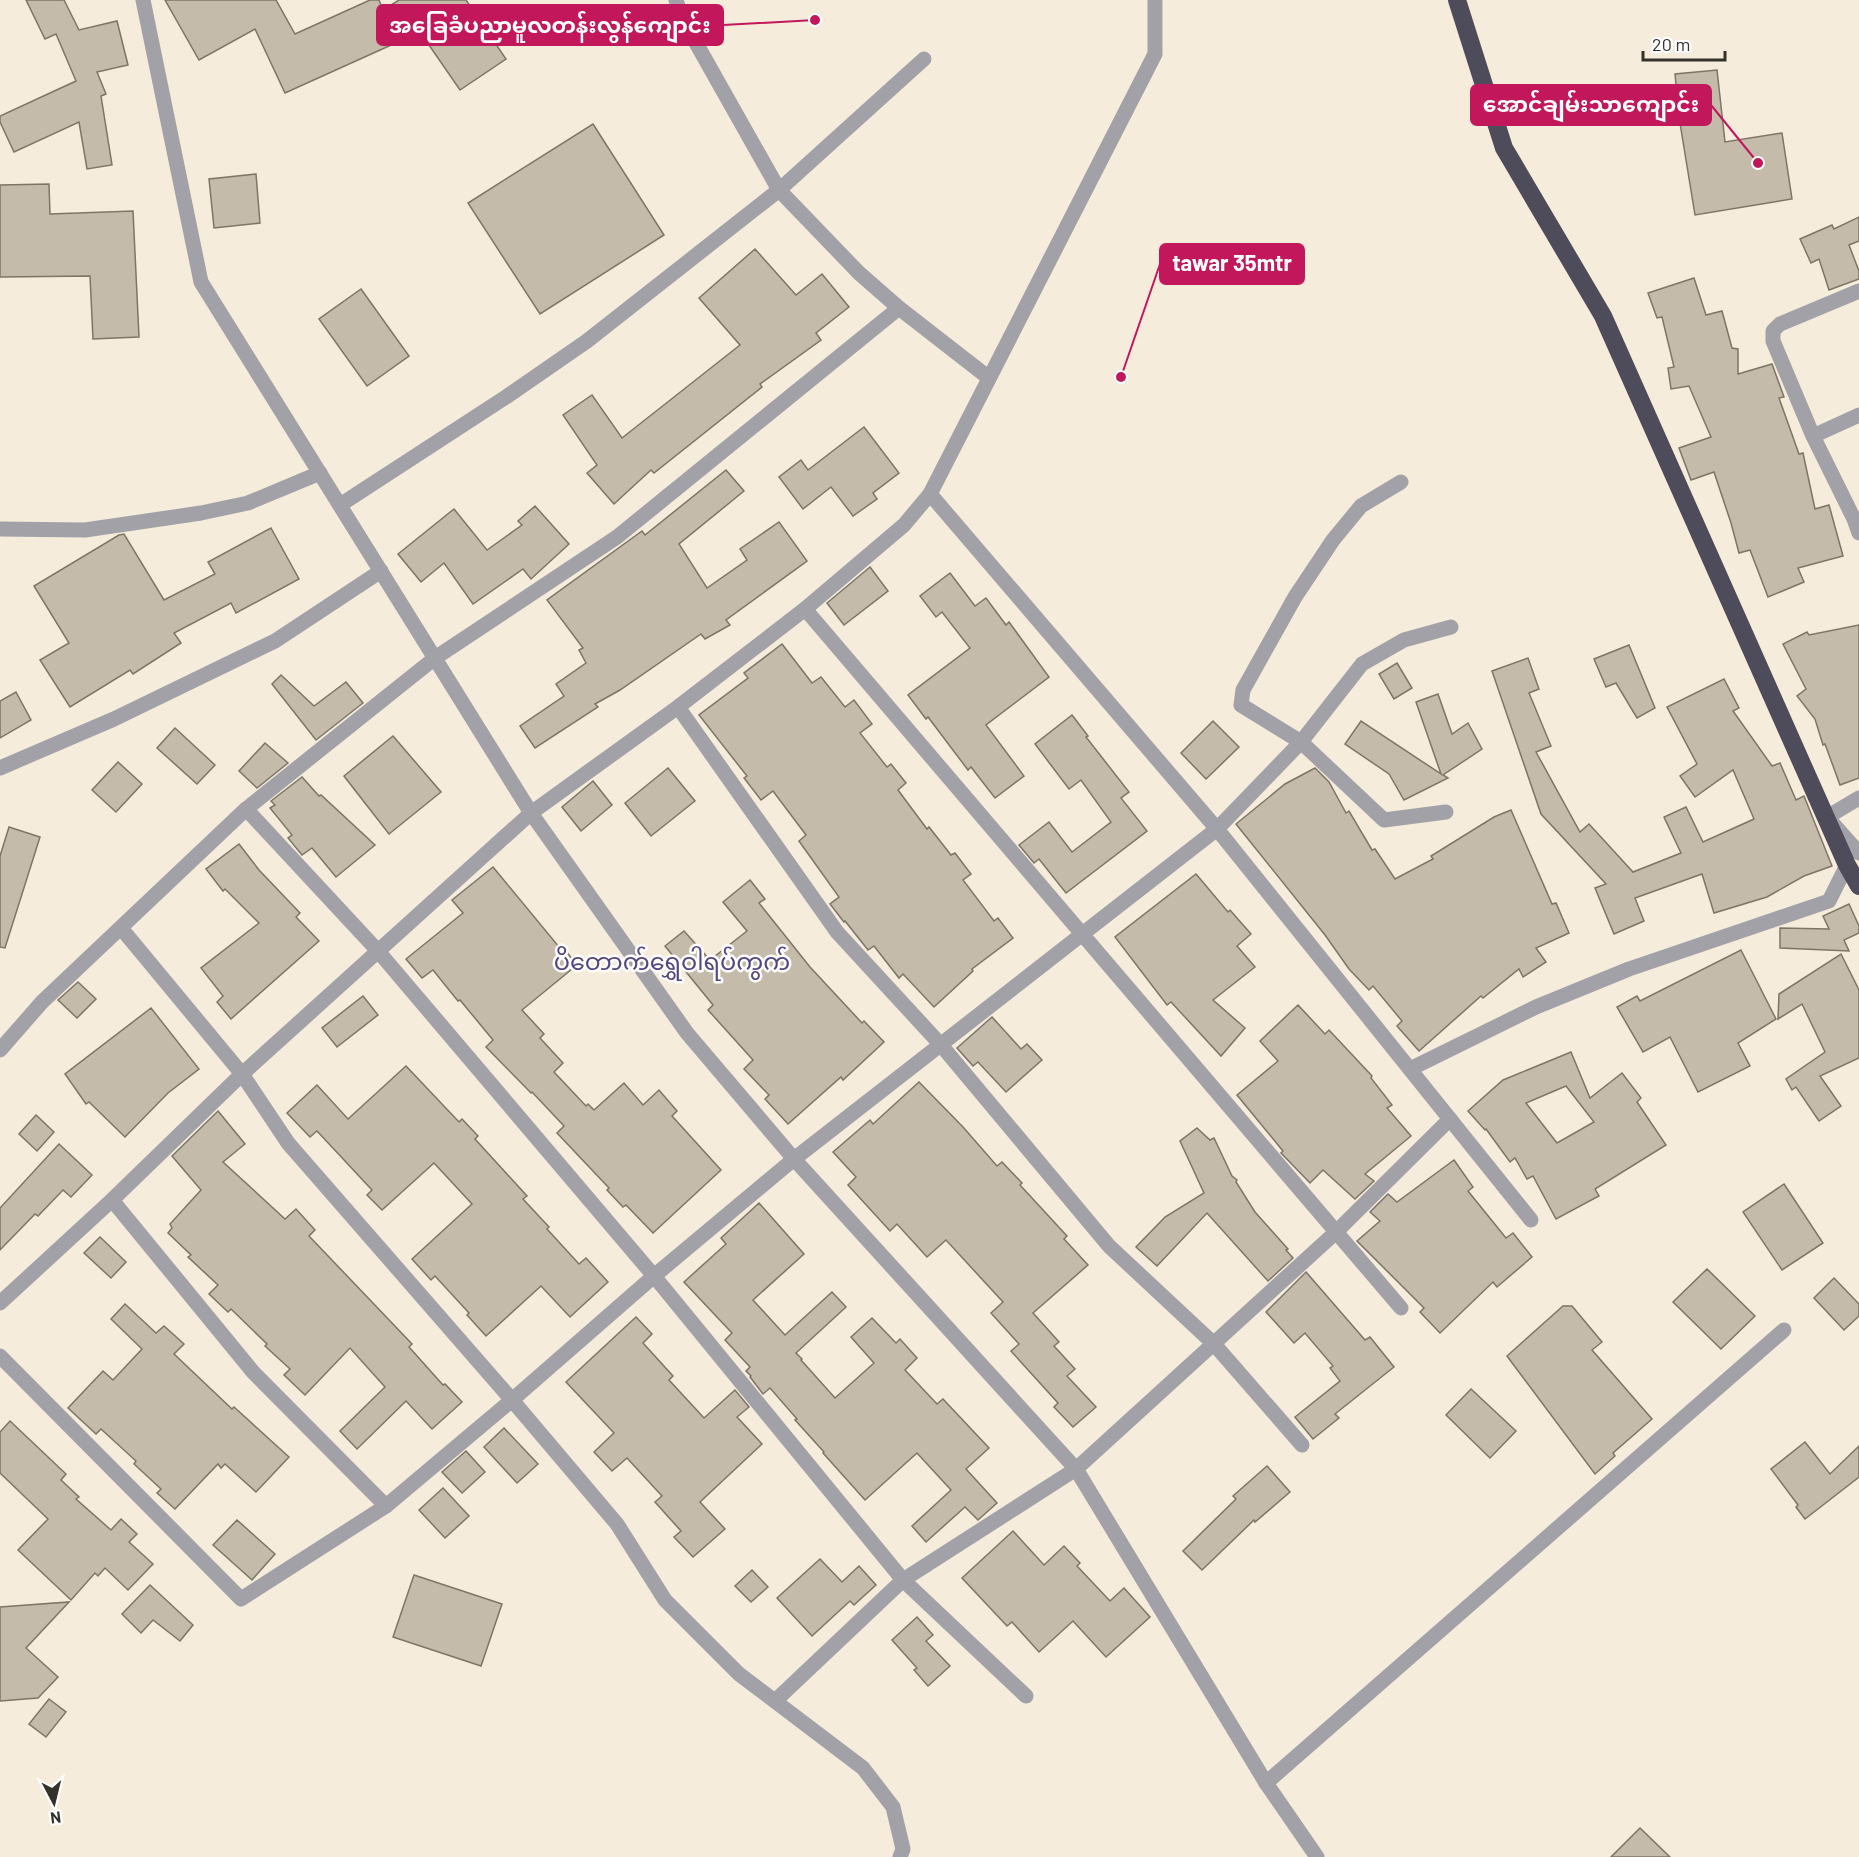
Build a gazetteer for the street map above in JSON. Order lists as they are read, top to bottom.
{
  "districts": ["ပိတောက်ရွှေဝါရပ်ကွက်"],
  "places": ["အခြေခံပညာမူလတန်းလွန်ကျောင်း", "အောင်ချမ်းသာကျောင်း", "tawar 35mtr"],
  "scale_bar": "20 m",
  "north": "bottom"
}
